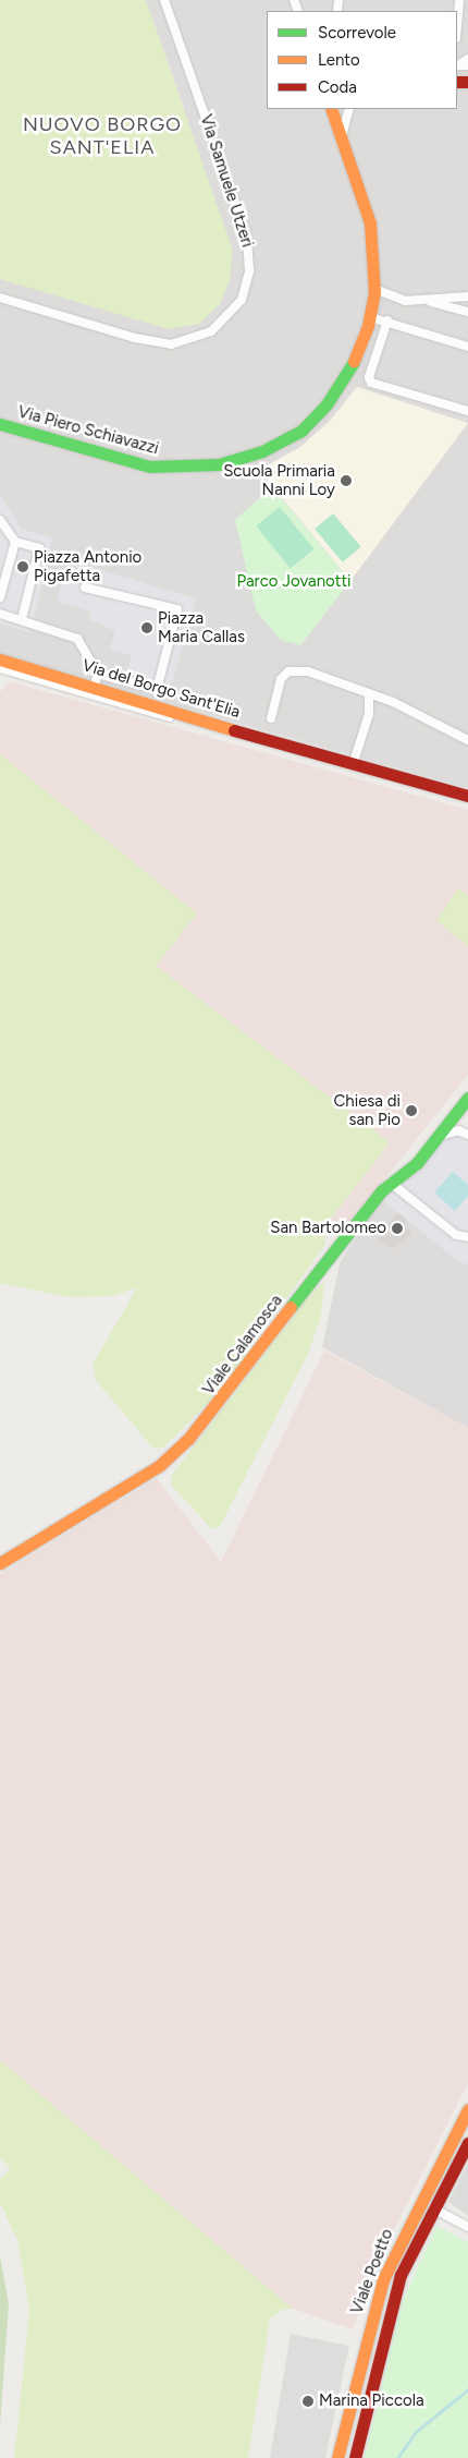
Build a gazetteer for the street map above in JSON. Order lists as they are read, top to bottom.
{
  "streets": {
    "main road": [
      "Via Piero Schiavazzi",
      "Via del Borgo Sant'Elia",
      "Viale Calamosca",
      "Viale Poetto"
    ],
    "street": ["Via Samuele Utzeri"]
  },
  "districts": ["NUOVO BORGO SANT'ELIA"],
  "parks": ["Parco Jovanotti"],
  "places": [
    "Scuola Primaria Nanni Loy",
    "Piazza Antonio Pigafetta",
    "Piazza Maria Callas",
    "Chiesa di san Pio",
    "San Bartolomeo",
    "Marina Piccola"
  ],
  "legend": ["Scorrevole", "Lento", "Coda"]
}
